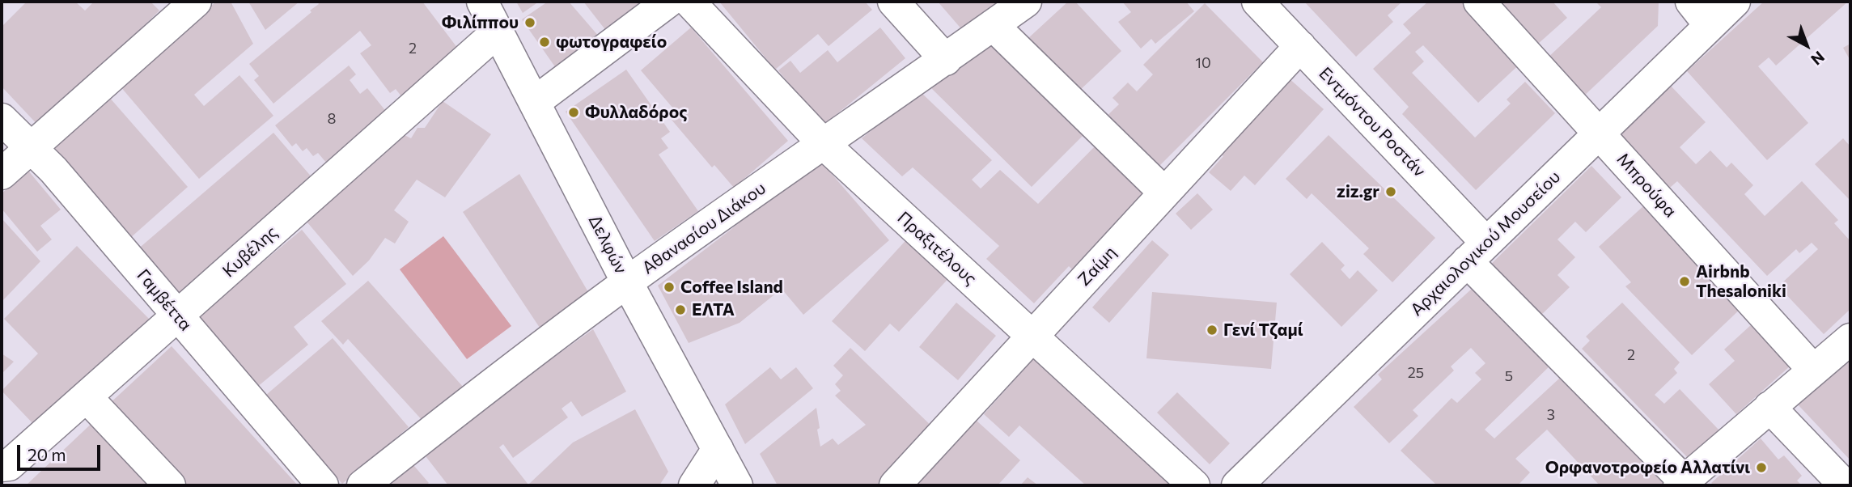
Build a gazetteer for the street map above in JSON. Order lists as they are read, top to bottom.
{
  "streets": {
    "street": [
      "Εντμόντου Ροστάν",
      "Μπρούφα",
      "Αθανασίου Διάκου",
      "Αρχαιολογικού Μουσείου",
      "Δελφών",
      "Πραξιτέλους",
      "Κυβέλης",
      "Ζαίμη",
      "Γαμβέττα"
    ]
  },
  "crossings": [
    ["Εντμόντου Ροστάν", "Αρχαιολογικού Μουσείου"],
    ["Εντμόντου Ροστάν", "Ζαίμη"],
    ["Μπρούφα", "Αρχαιολογικού Μουσείου"],
    ["Αθανασίου Διάκου", "Δελφών"],
    ["Αθανασίου Διάκου", "Πραξιτέλους"],
    ["Δελφών", "Κυβέλης"],
    ["Πραξιτέλους", "Ζαίμη"],
    ["Κυβέλης", "Γαμβέττα"]
  ],
  "places": [
    "Φιλίππου",
    "φωτογραφείο",
    "Φυλλαδόρος",
    "ziz.gr",
    "Airbnb Thesaloniki",
    "Coffee Island",
    "ΕΛΤΑ",
    "Γενί Τζαμί",
    "Ορφανοτροφείο Αλλατίνι"
  ],
  "house_numbers": [
    "2",
    "10",
    "8",
    "2",
    "25",
    "5",
    "3"
  ],
  "scale_bar": "20 m",
  "north": "bottom right"
}
